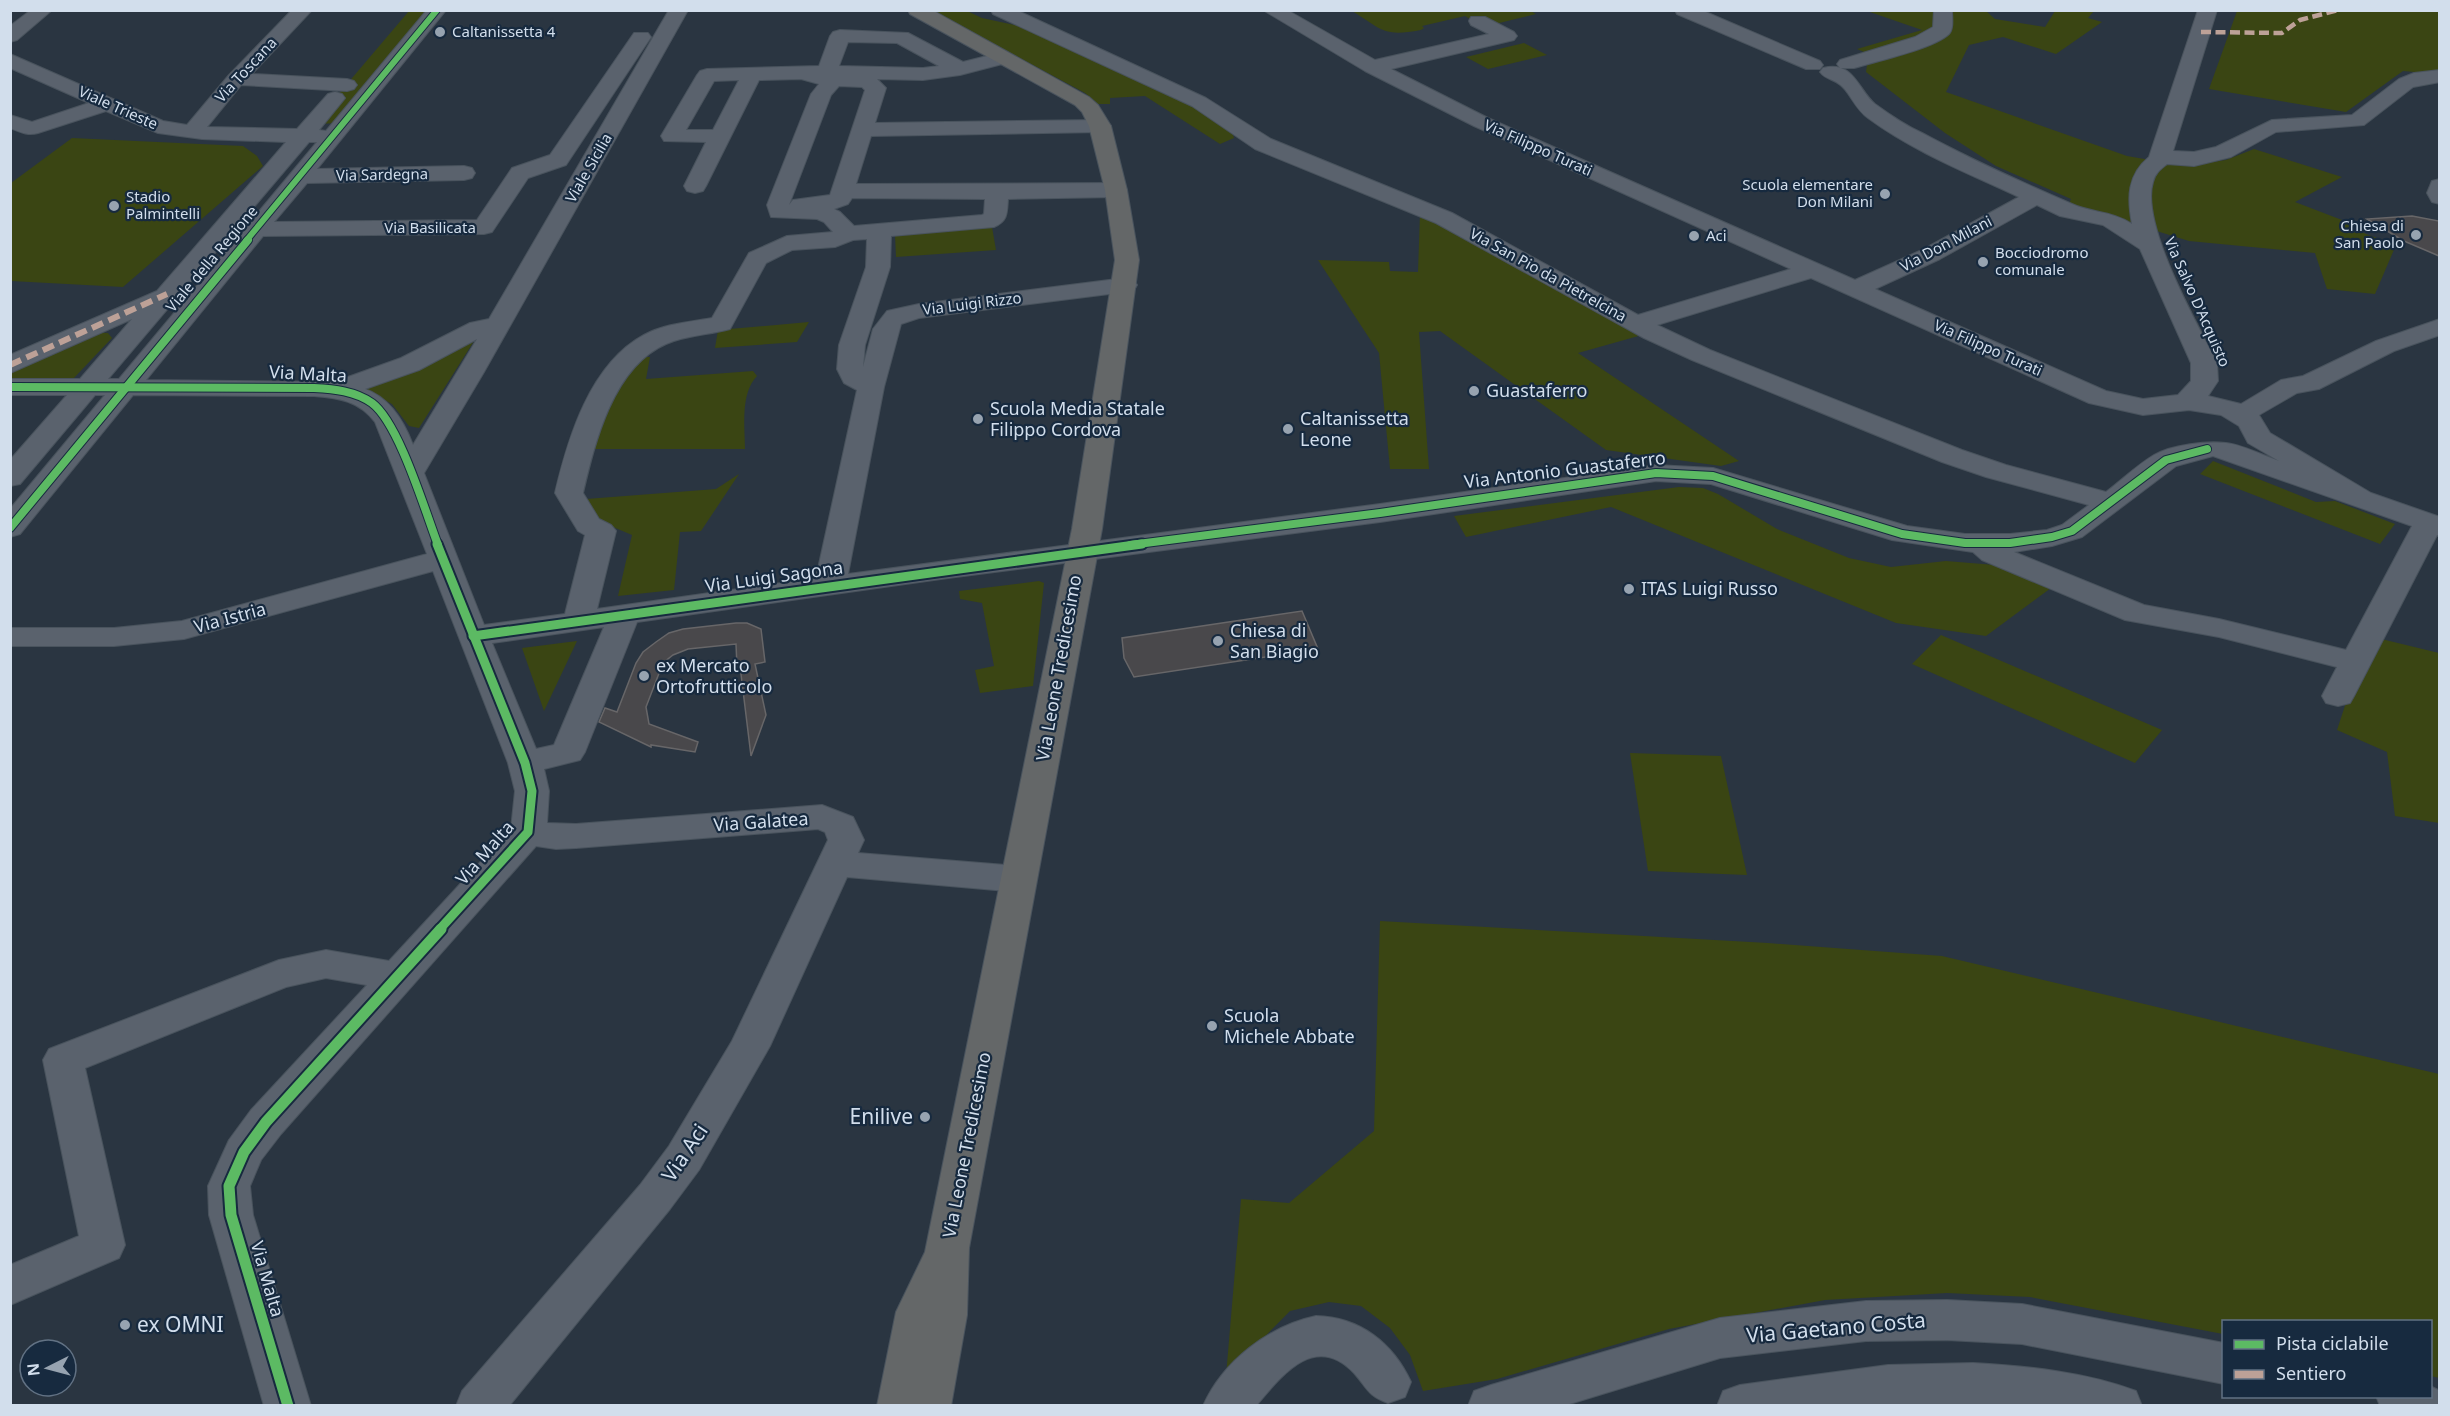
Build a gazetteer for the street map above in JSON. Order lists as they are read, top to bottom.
{
  "streets": {
    "main road": ["Via Leone Tredicesimo"],
    "street": [
      "Via Toscana",
      "Viale Trieste",
      "Via Filippo Turati",
      "Viale Sicilia",
      "Via Sardegna",
      "Via Basilicata",
      "Via Don Milani",
      "Viale della Regione",
      "Via San Pio da Pietrelcina",
      "Via Salvo D'Acquisto",
      "Via Luigi Rizzo",
      "Via Malta",
      "Via Antonio Guastaferro",
      "Via Luigi Sagona",
      "Via Istria",
      "Via Galatea",
      "Via Aci",
      "Via Gaetano Costa"
    ]
  },
  "crossings": [
    ["Via Toscana", "Viale Trieste"],
    ["Viale Trieste", "Viale della Regione"],
    ["Via Filippo Turati", "Via Don Milani"],
    ["Via Filippo Turati", "Via Salvo D'Acquisto"],
    ["Via Filippo Turati", "Via Antonio Guastaferro"],
    ["Viale Sicilia", "Via Basilicata"],
    ["Viale Sicilia", "Via Malta"],
    ["Via Sardegna", "Viale della Regione"],
    ["Via Basilicata", "Viale della Regione"],
    ["Viale della Regione", "Via Malta"],
    ["Via San Pio da Pietrelcina", "Via Antonio Guastaferro"],
    ["Via Salvo D'Acquisto", "Via Antonio Guastaferro"],
    ["Via Luigi Rizzo", "Via Luigi Sagona"],
    ["Via Luigi Rizzo", "Via Leone Tredicesimo"],
    ["Via Malta", "Via Luigi Sagona"],
    ["Via Malta", "Via Istria"],
    ["Via Malta", "Via Galatea"],
    ["Via Antonio Guastaferro", "Via Luigi Sagona"],
    ["Via Antonio Guastaferro", "Via Leone Tredicesimo"],
    ["Via Luigi Sagona", "Via Leone Tredicesimo"],
    ["Via Galatea", "Via Aci"]
  ],
  "places": [
    "Caltanissetta 4",
    "Scuola elementare Don Milani",
    "Stadio Palmintelli",
    "Chiesa di San Paolo",
    "Aci",
    "Bocciodromo comunale",
    "Guastaferro",
    "Scuola Media Statale Filippo Cordova",
    "Caltanissetta Leone",
    "ITAS Luigi Russo",
    "Chiesa di San Biagio",
    "ex Mercato Ortofrutticolo",
    "Scuola Michele Abbate",
    "Enilive",
    "ex OMNI"
  ],
  "legend": ["Pista ciclabile", "Sentiero"],
  "north": "left"
}
